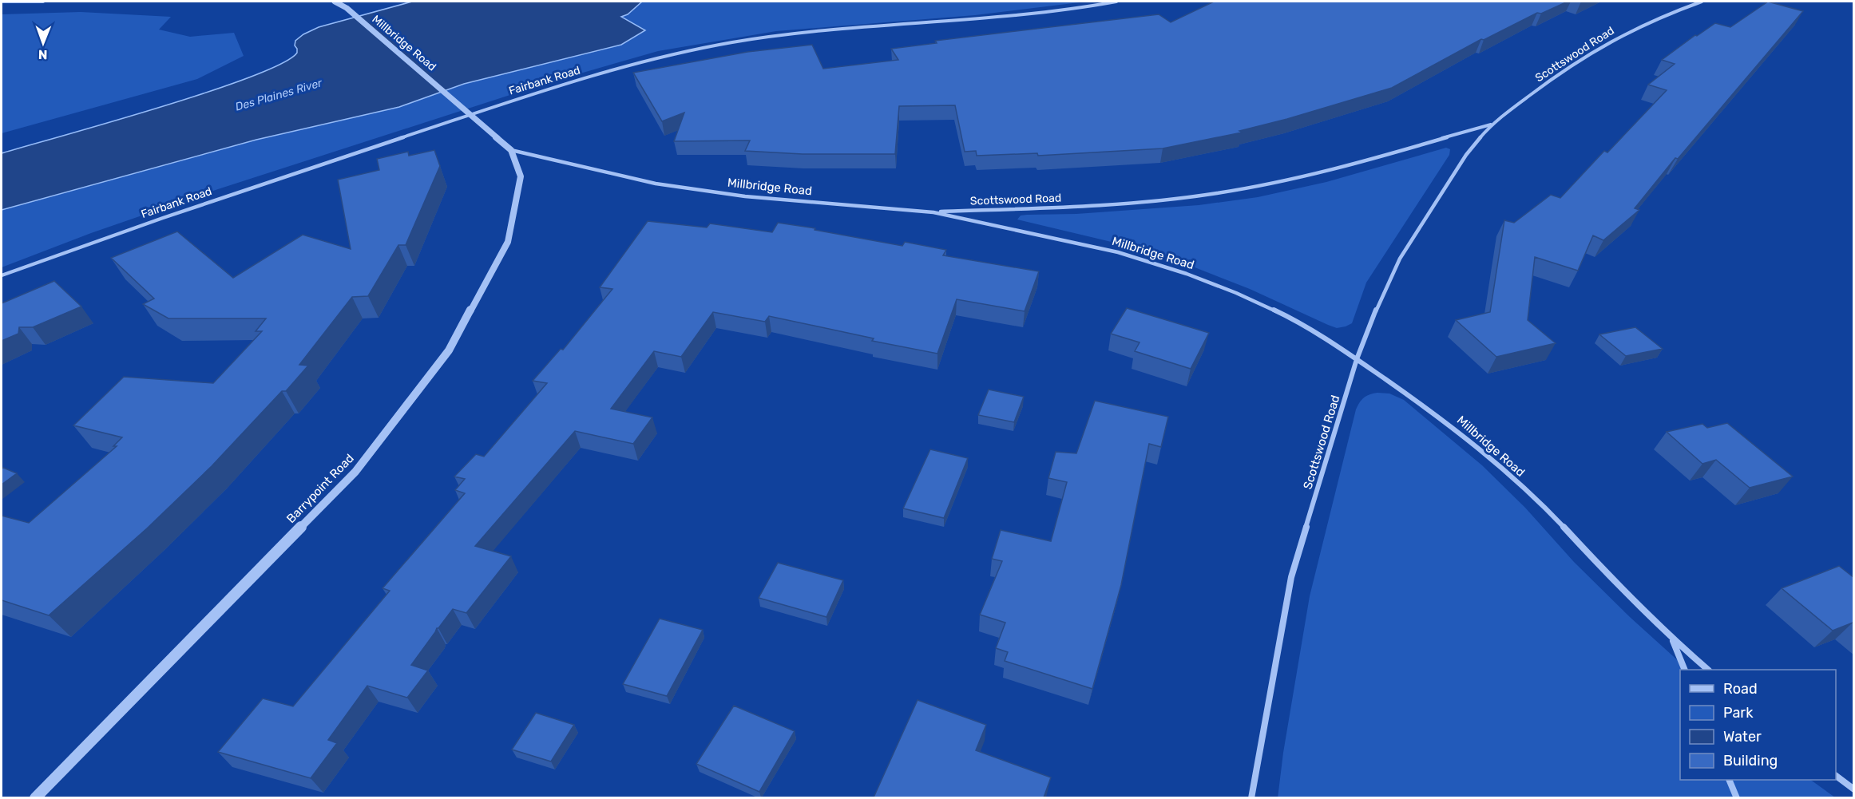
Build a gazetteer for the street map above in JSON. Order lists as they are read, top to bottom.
{
  "streets": {
    "street": [
      "Millbridge Road",
      "Scottswood Road",
      "Fairbank Road",
      "Barrypoint Road"
    ]
  },
  "crossings": [
    ["Millbridge Road", "Scottswood Road"],
    ["Millbridge Road", "Barrypoint Road"],
    ["Fairbank Road", "Barrypoint Road"]
  ],
  "water": ["Des Plaines River"],
  "legend": [
    "Road",
    "Park",
    "Water",
    "Building"
  ],
  "north": "bottom"
}
